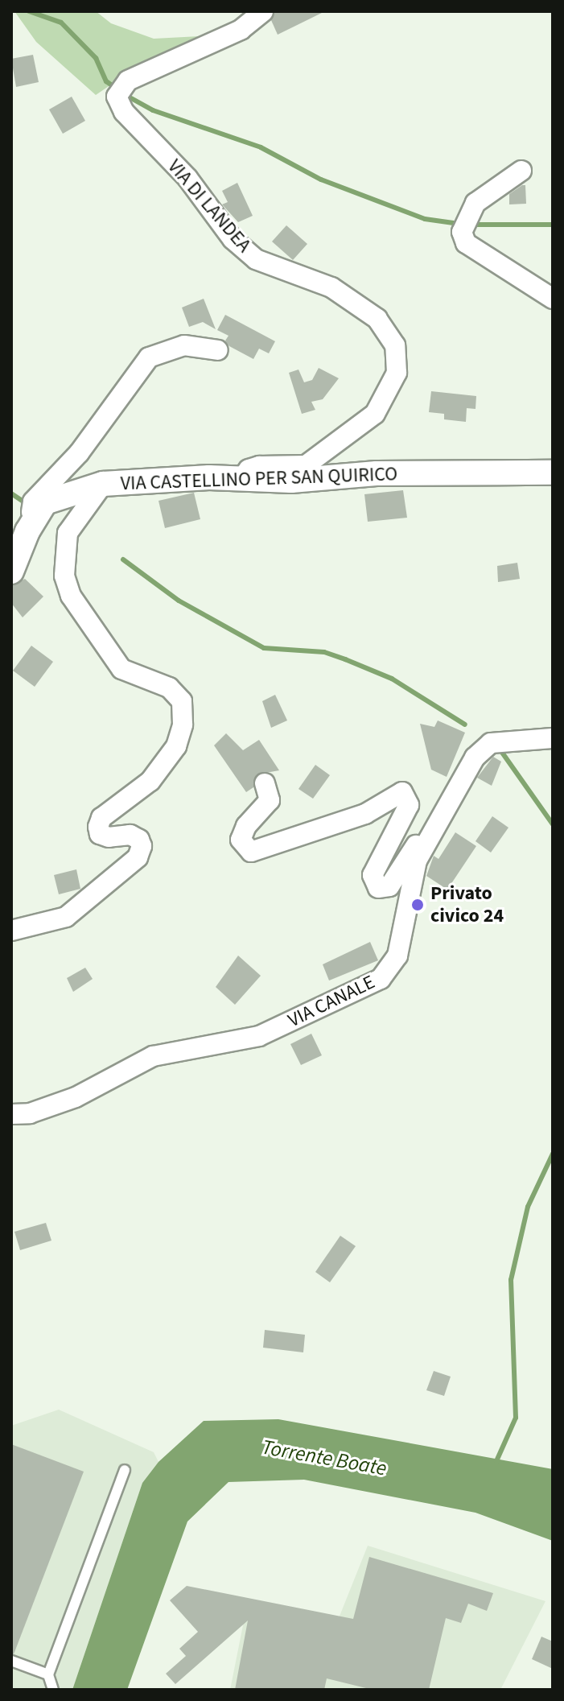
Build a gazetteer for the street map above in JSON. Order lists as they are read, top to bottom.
{
  "streets": {
    "street": ["VIA DI LANDEA", "VIA CASTELLINO PER SAN QUIRICO", "VIA CANALE"]
  },
  "crossings": [
    ["VIA DI LANDEA", "VIA CASTELLINO PER SAN QUIRICO"]
  ],
  "water": ["Torrente Boate"],
  "places": ["Privato civico 24"]
}
